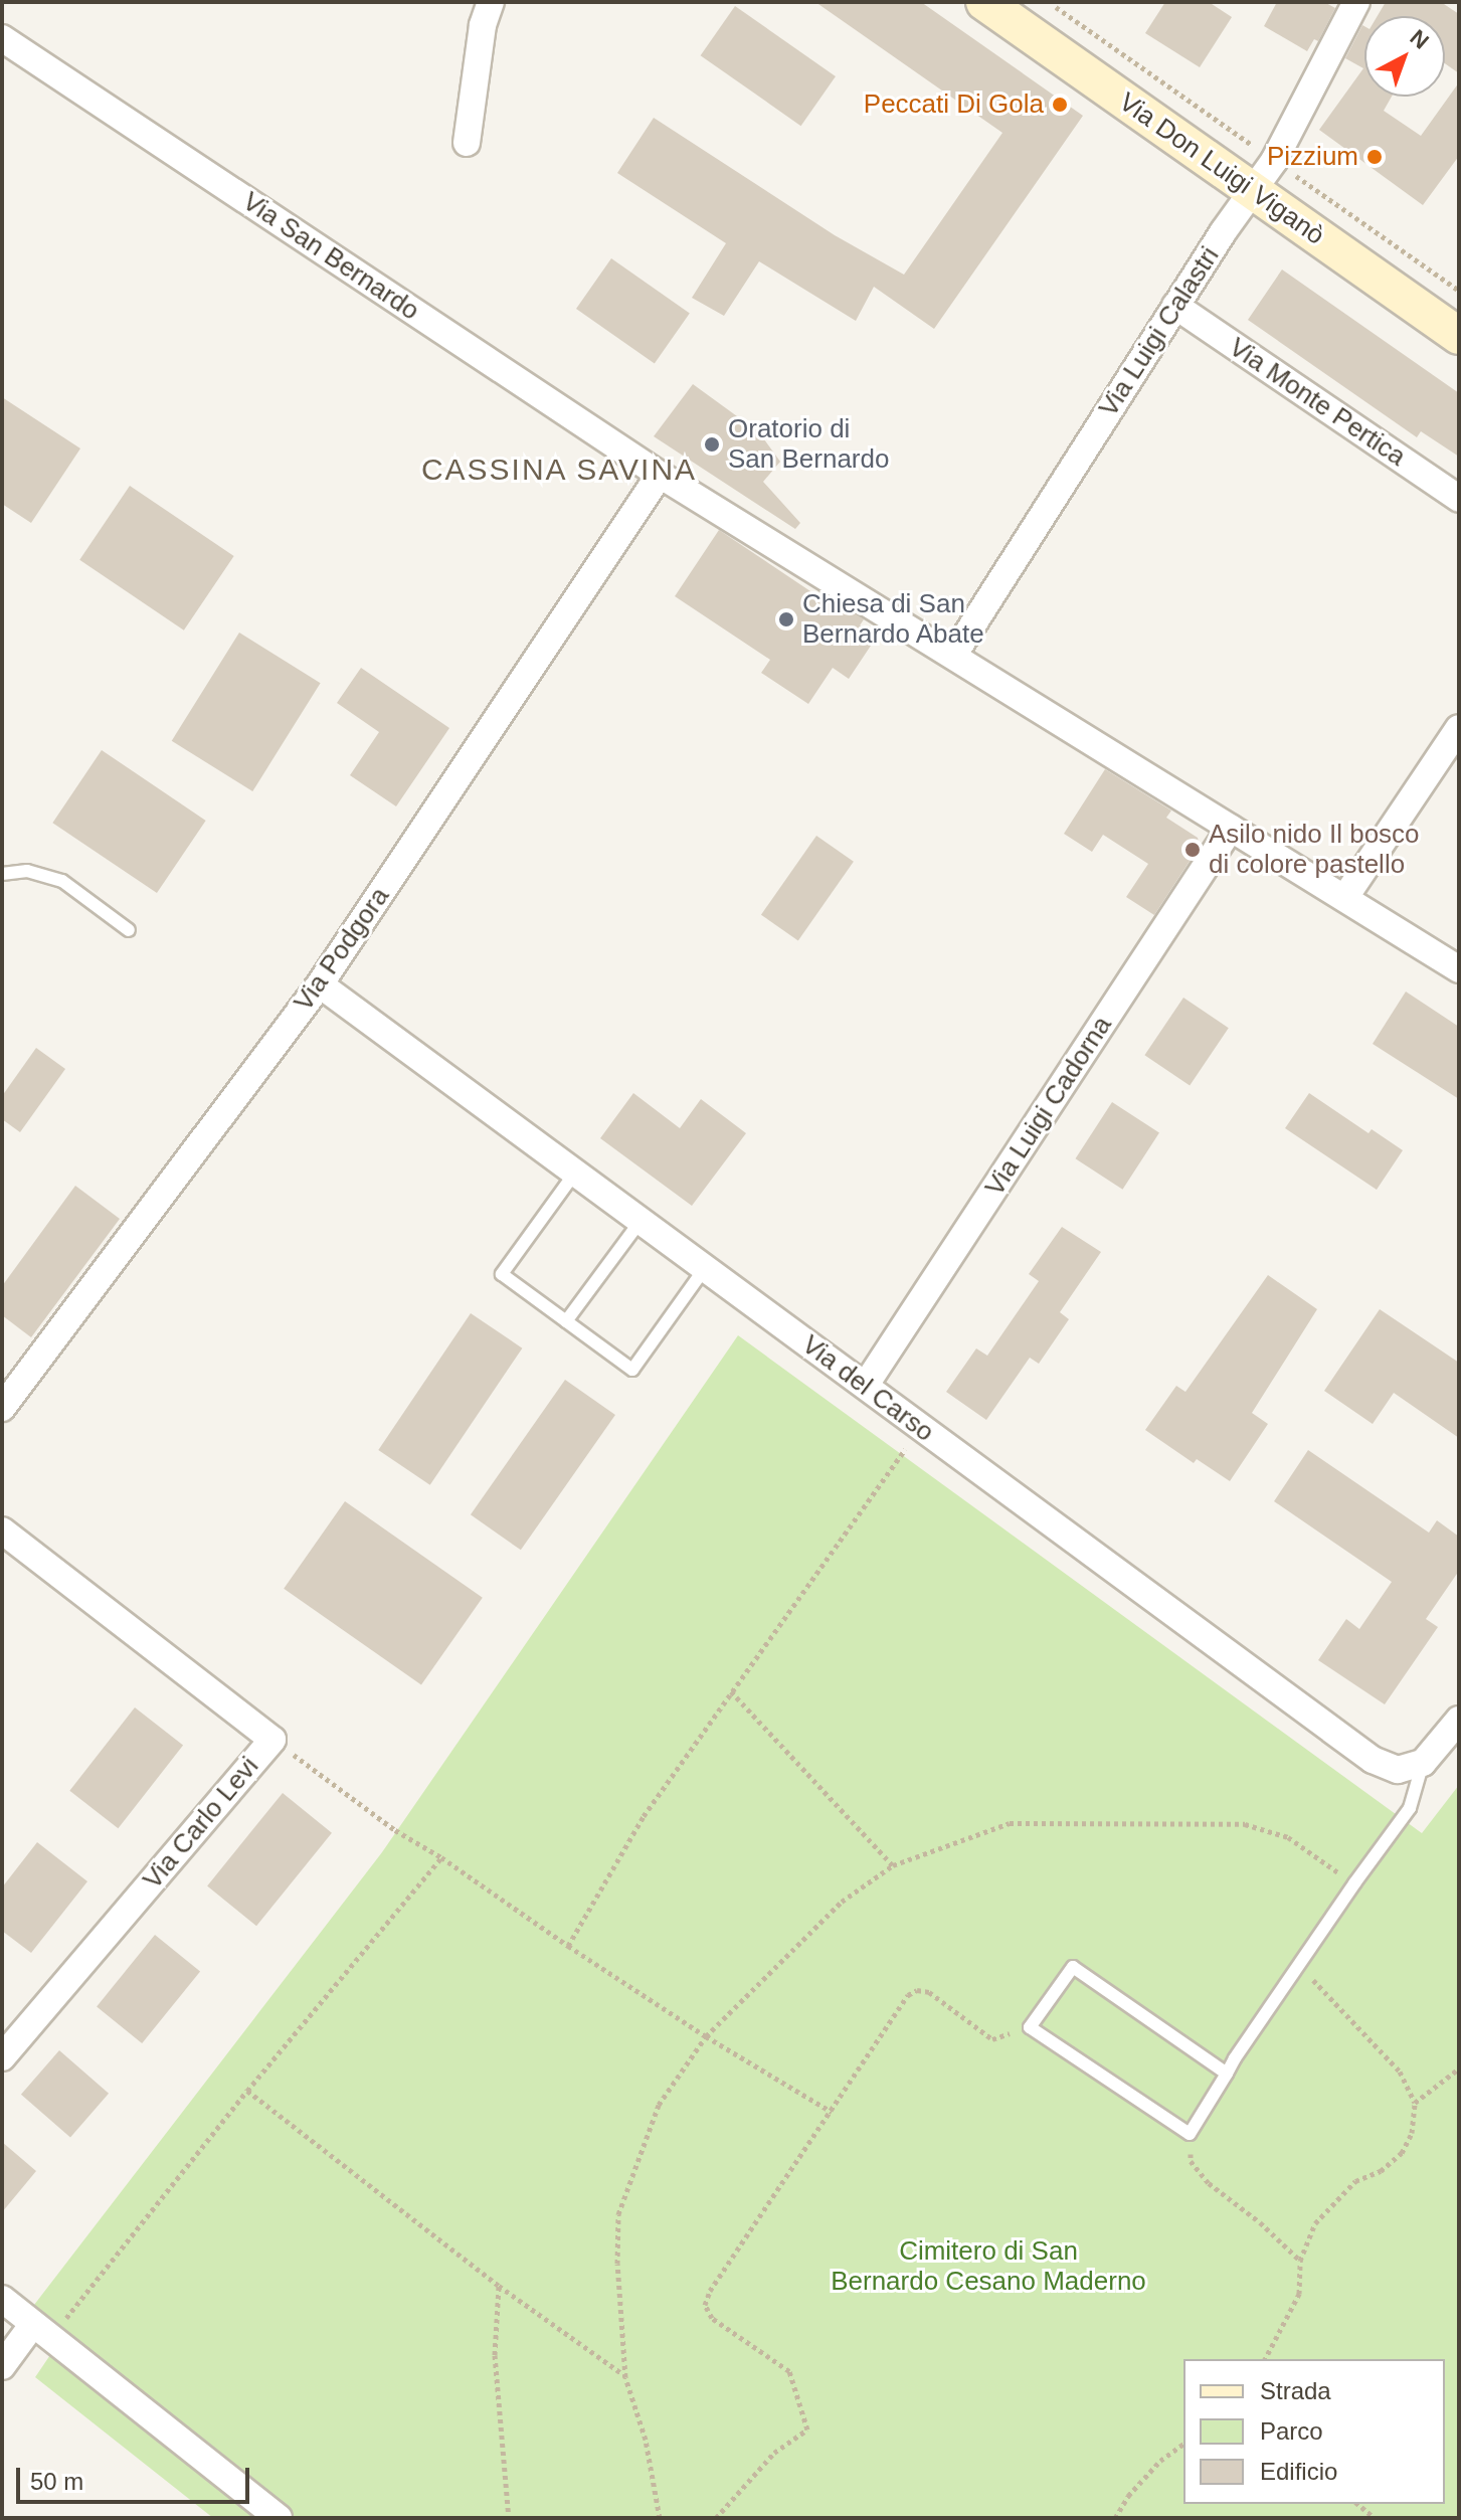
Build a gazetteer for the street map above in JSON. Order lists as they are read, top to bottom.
{
  "streets": {
    "street": [
      "Via Don Luigi Viganò",
      "Via San Bernardo",
      "Via Luigi Calastri",
      "Via Monte Pertica",
      "Via Podgora",
      "Via Luigi Cadorna",
      "Via del Carso",
      "Via Carlo Levi"
    ]
  },
  "crossings": [
    ["Via Don Luigi Viganò", "Via Luigi Calastri"],
    ["Via San Bernardo", "Via Luigi Calastri"],
    ["Via San Bernardo", "Via Podgora"],
    ["Via San Bernardo", "Via Luigi Cadorna"],
    ["Via Luigi Calastri", "Via Monte Pertica"],
    ["Via Podgora", "Via del Carso"],
    ["Via Luigi Cadorna", "Via del Carso"]
  ],
  "districts": ["CASSINA SAVINA"],
  "parks": ["Cimitero di San Bernardo Cesano Maderno"],
  "places": [
    "Peccati Di Gola",
    "Pizzium",
    "Oratorio di San Bernardo",
    "Chiesa di San Bernardo Abate",
    "Asilo nido Il bosco di colore pastello"
  ],
  "legend": ["Strada", "Parco", "Edificio"],
  "scale_bar": "50 m",
  "north": "top right"
}
